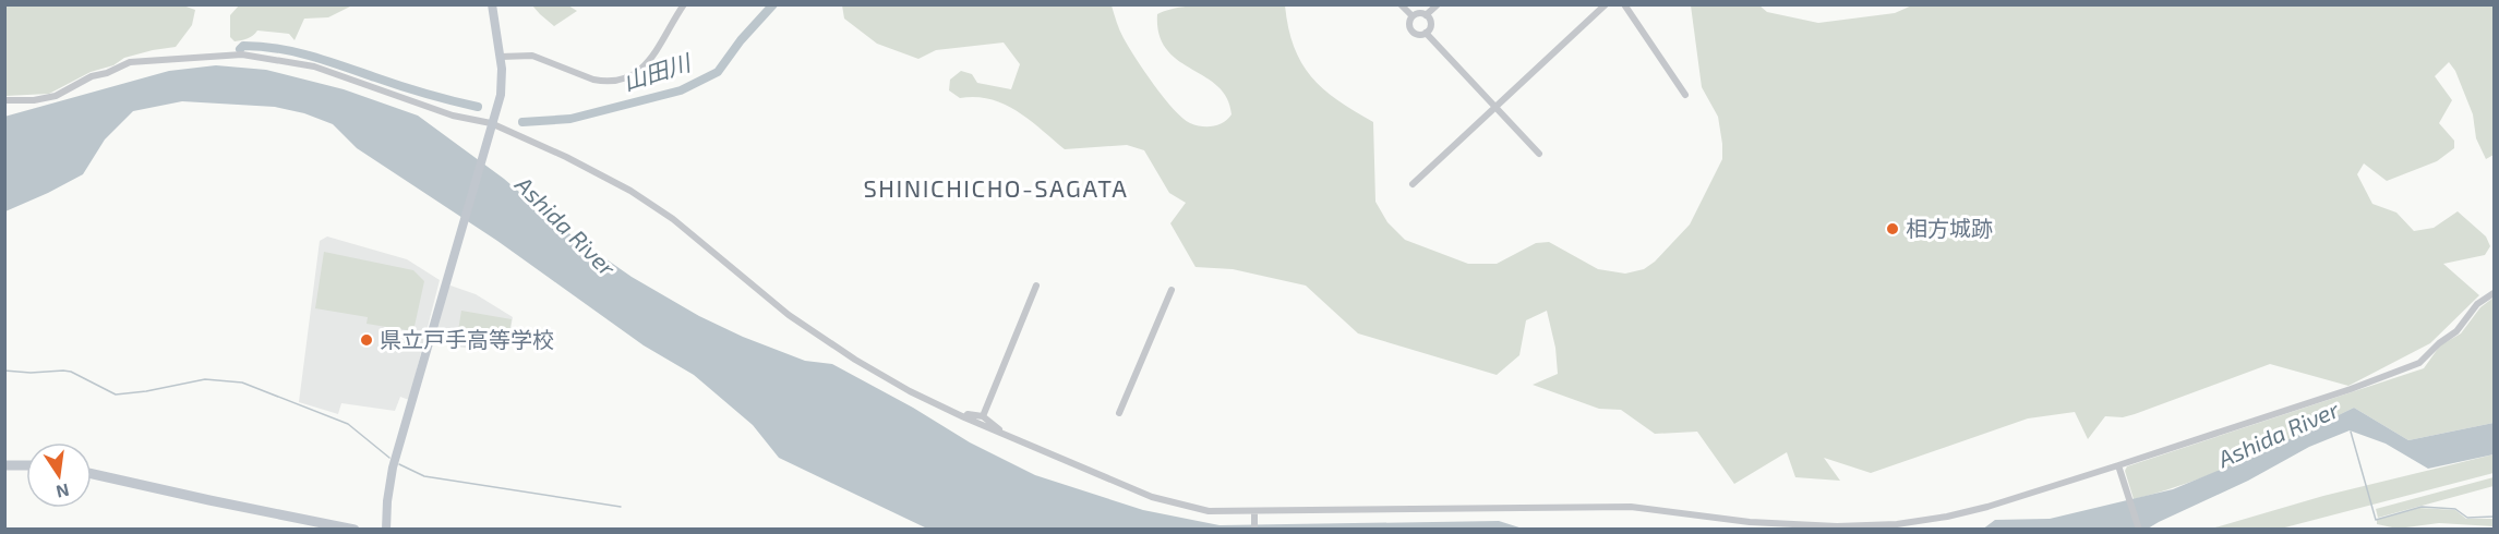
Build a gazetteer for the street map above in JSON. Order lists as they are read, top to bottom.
{
  "districts": ["SHINICHICHO-SAGATA"],
  "water": ["山田川", "Ashida River"],
  "places": ["相方城跡", "県立戸手高等学校"],
  "north": "bottom"
}
